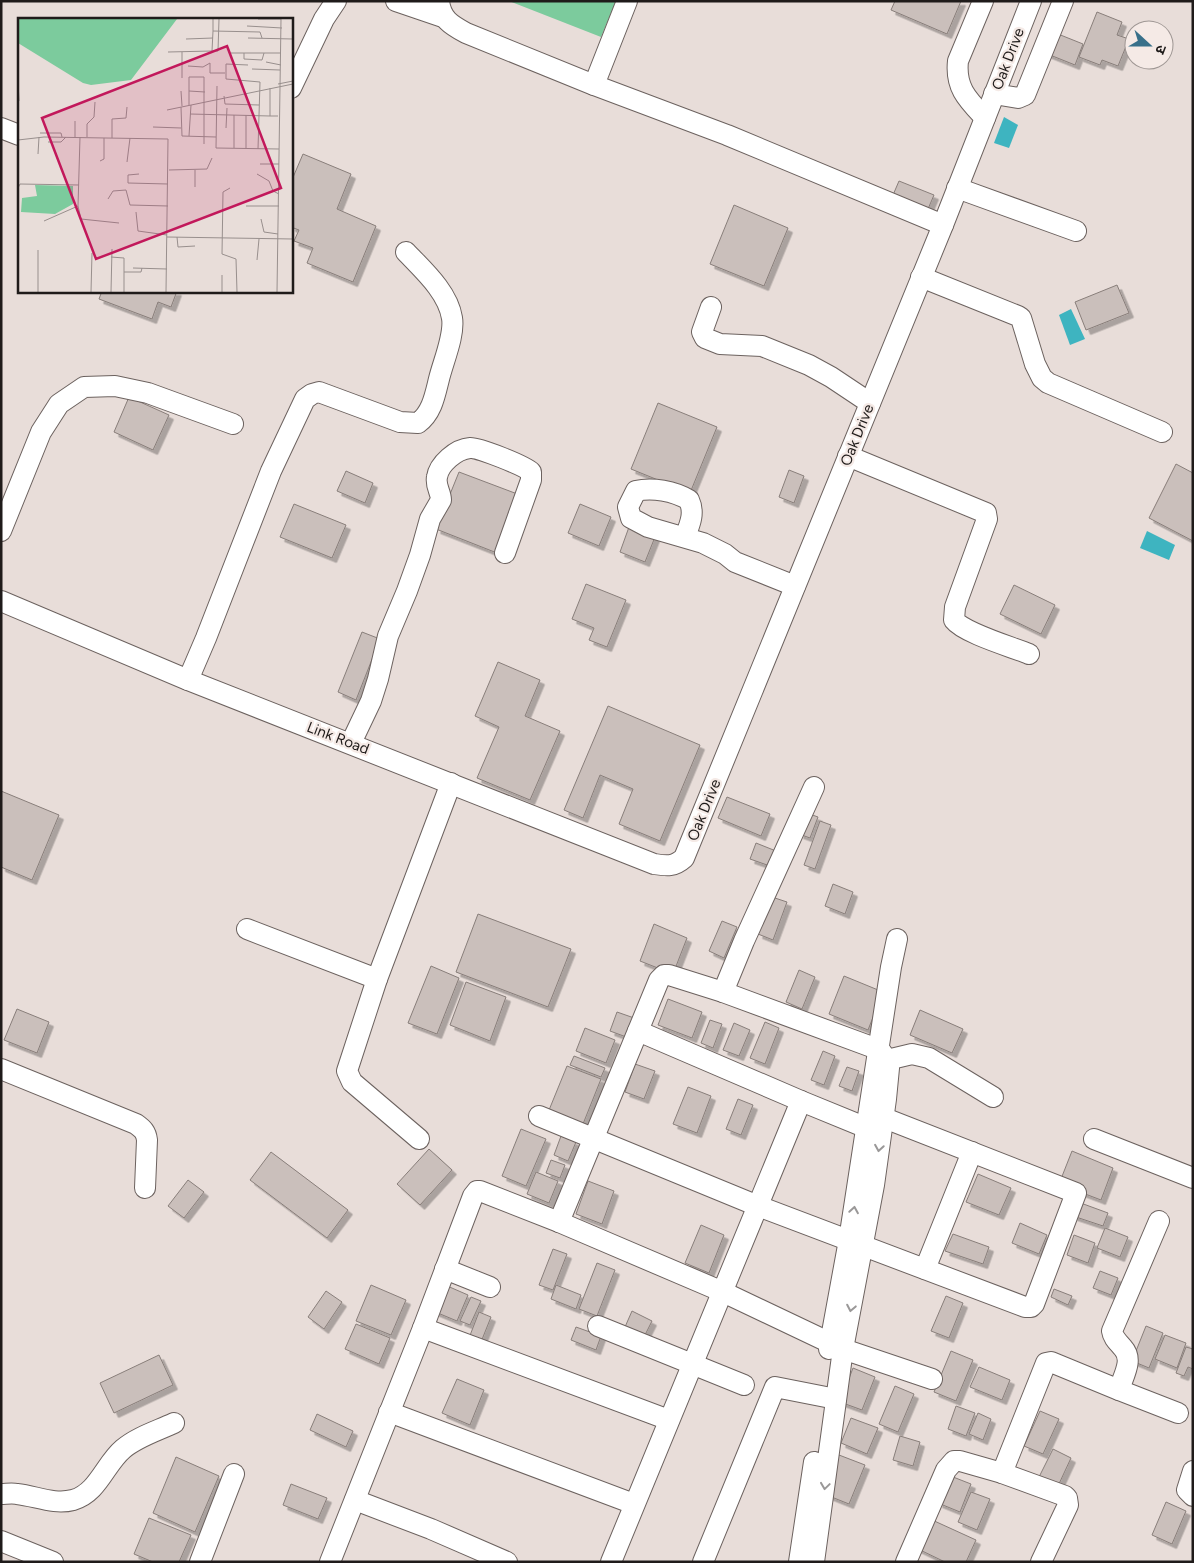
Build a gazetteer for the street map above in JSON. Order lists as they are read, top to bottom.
{
  "streets": {
    "street": ["Oak Drive", "Link Road"]
  },
  "crossings": [
    ["Oak Drive", "Link Road"]
  ],
  "north": "right"
}
